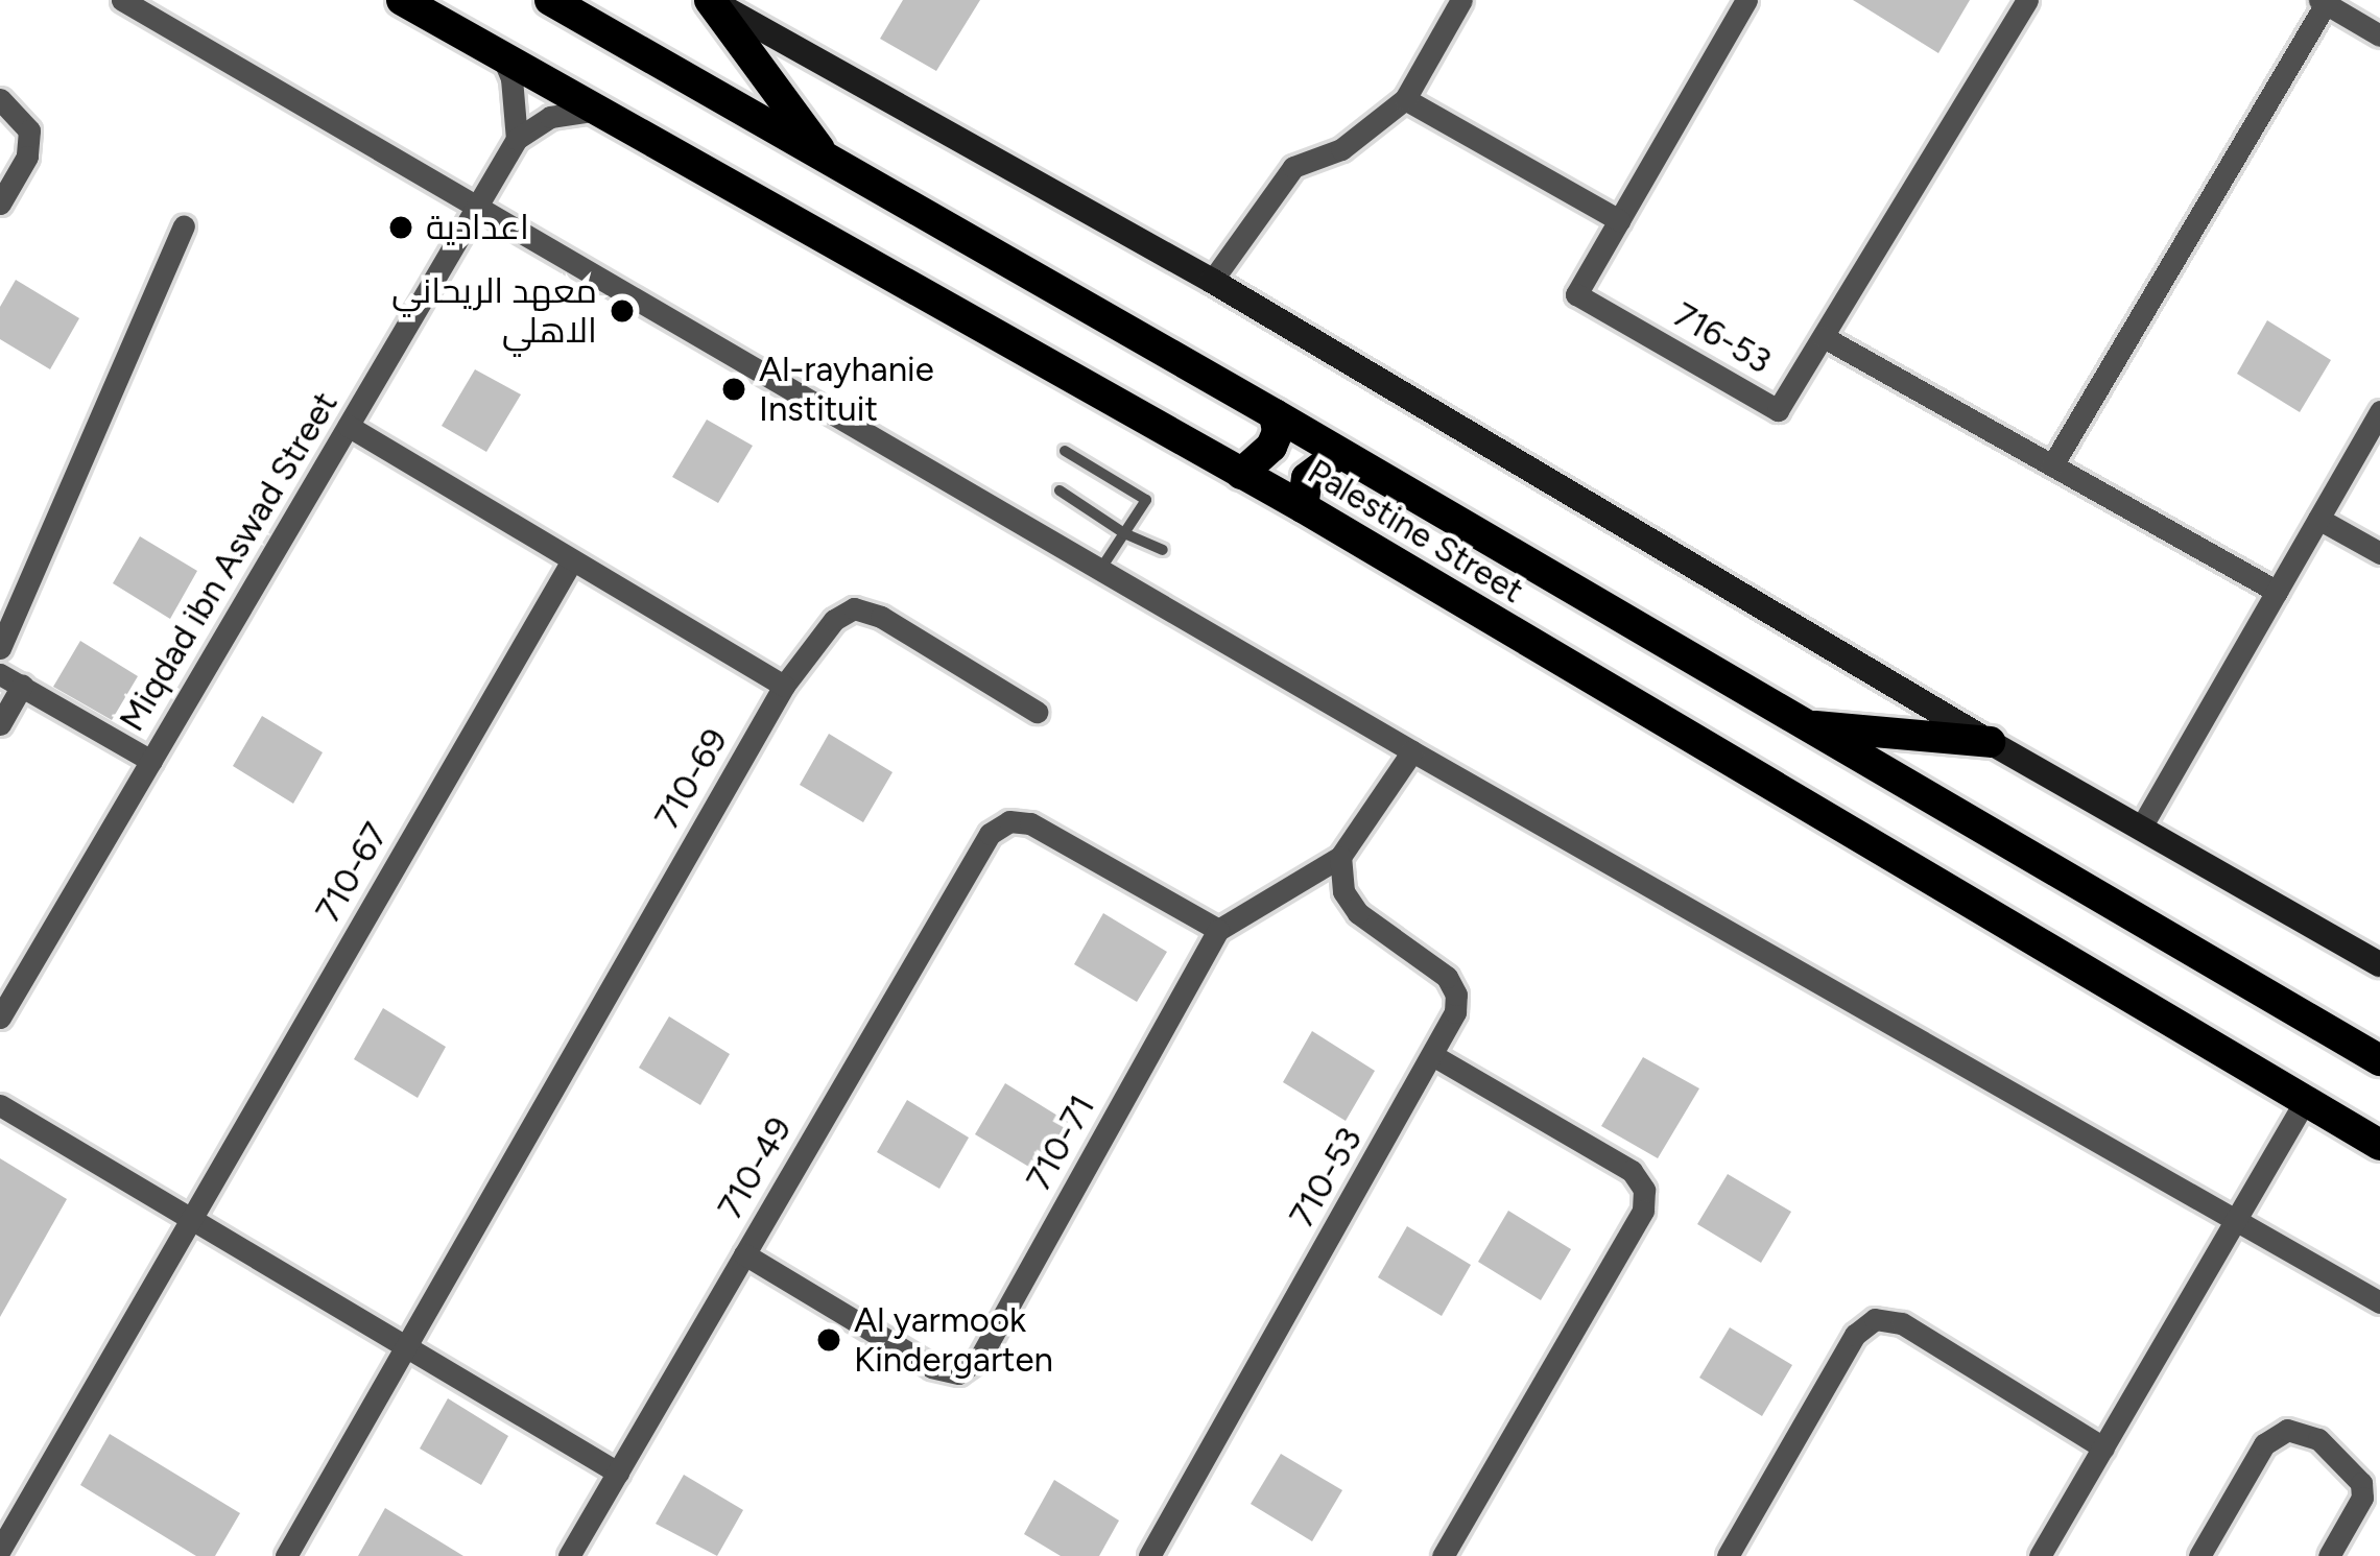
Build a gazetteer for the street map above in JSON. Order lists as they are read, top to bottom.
{
  "streets": {
    "main road": ["Palestine Street"],
    "street": [
      "716-53",
      "Miqdad ibn Aswad Street",
      "710-69",
      "710-67",
      "710-71",
      "710-49",
      "710-53"
    ]
  },
  "crossings": [
    ["710-71", "710-49"]
  ],
  "places": [
    "اعدادية",
    "معهد الريحاني الاهلي",
    "Al-rayhanie Instituit",
    "Al yarmook Kindergarten"
  ]
}
